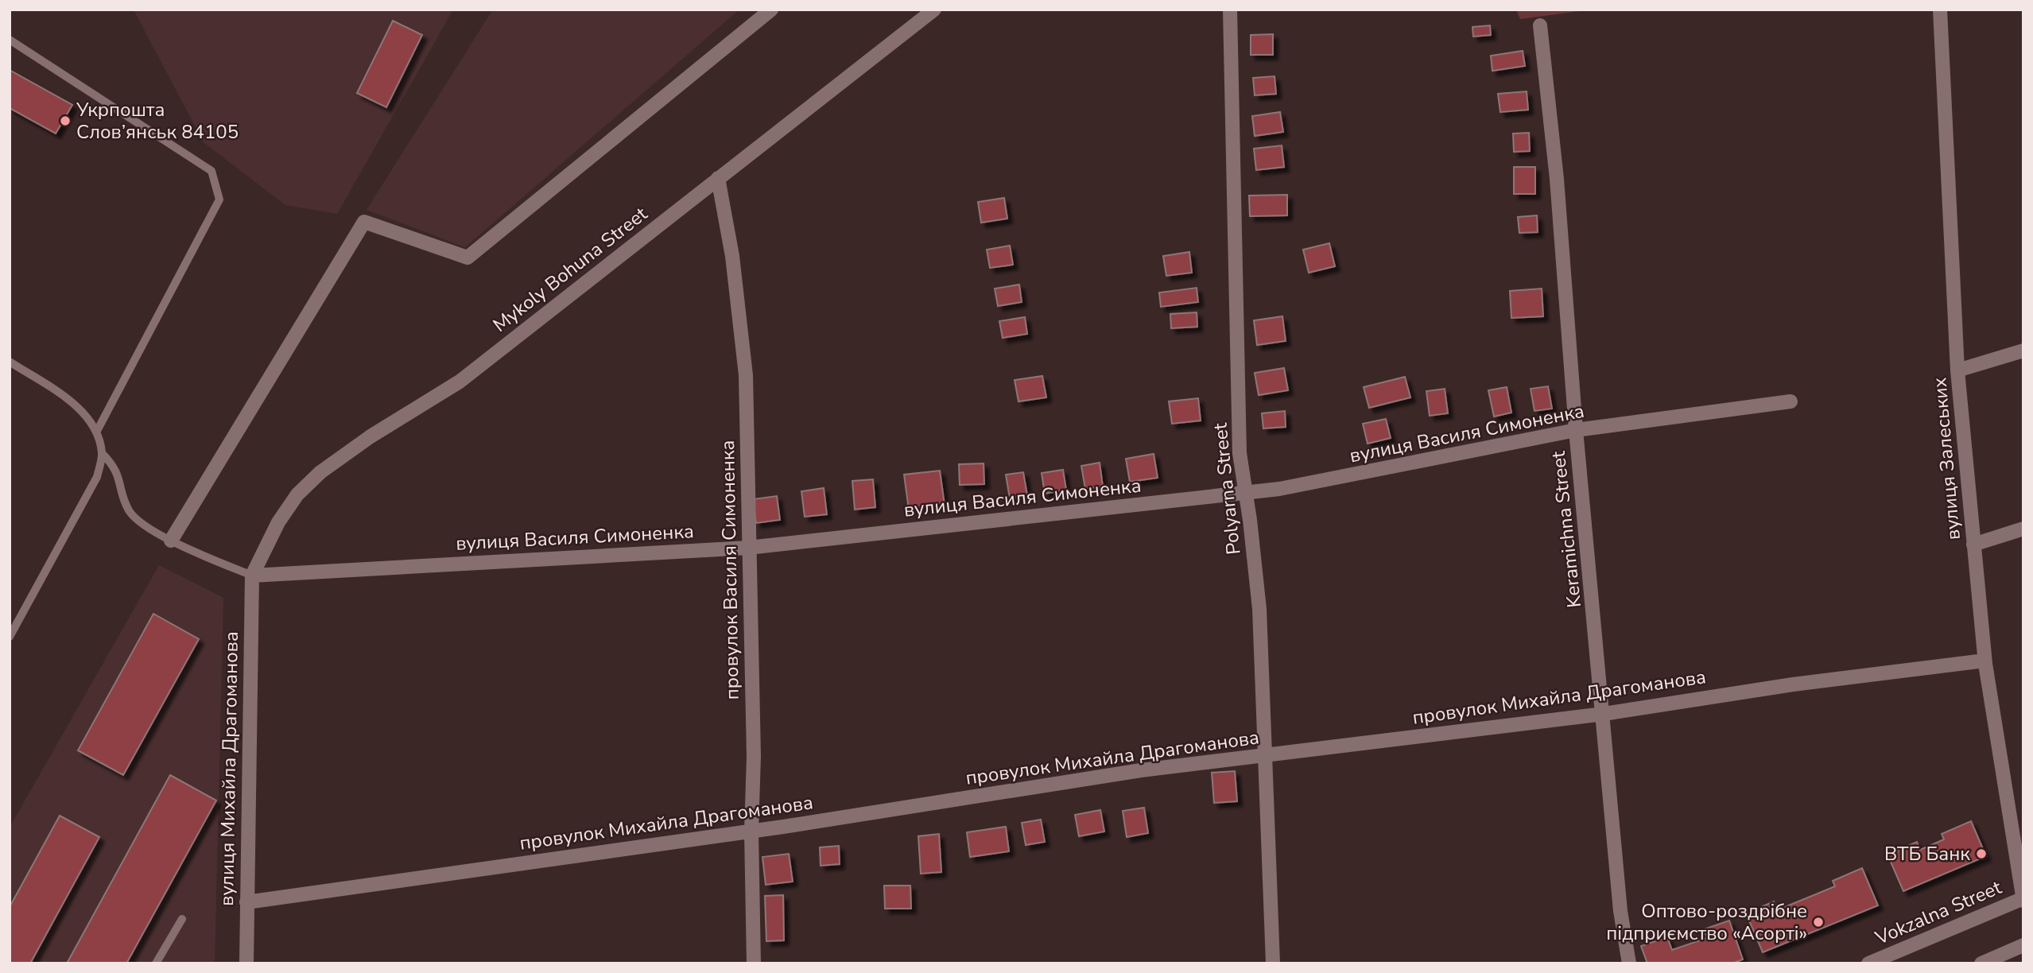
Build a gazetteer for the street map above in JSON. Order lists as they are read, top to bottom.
{
  "streets": {
    "street": [
      "Mykoly Bohuna Street",
      "вулиця Василя Симоненка",
      "вулиця Залеських",
      "Polyarna Street",
      "Keramichna Street",
      "провулок Василя Симоненка",
      "провулок Михайла Драгоманова",
      "вулиця Михайла Драгоманова",
      "Vokzalna Street"
    ]
  },
  "crossings": [
    ["Mykoly Bohuna Street", "вулиця Василя Симоненка"],
    ["Mykoly Bohuna Street", "провулок Василя Симоненка"],
    ["Mykoly Bohuna Street", "вулиця Михайла Драгоманова"],
    ["вулиця Василя Симоненка", "Polyarna Street"],
    ["вулиця Василя Симоненка", "Keramichna Street"],
    ["вулиця Василя Симоненка", "провулок Василя Симоненка"],
    ["вулиця Василя Симоненка", "вулиця Михайла Драгоманова"],
    ["вулиця Залеських", "провулок Михайла Драгоманова"],
    ["вулиця Залеських", "Vokzalna Street"],
    ["Polyarna Street", "провулок Михайла Драгоманова"],
    ["Keramichna Street", "провулок Михайла Драгоманова"],
    ["провулок Василя Симоненка", "провулок Михайла Драгоманова"],
    ["провулок Михайла Драгоманова", "вулиця Михайла Драгоманова"]
  ],
  "places": ["Укрпошта Слов’янськ 84105", "ВТБ Банк", "Оптово-роздрібне підприємство «Асортi»"]
}
